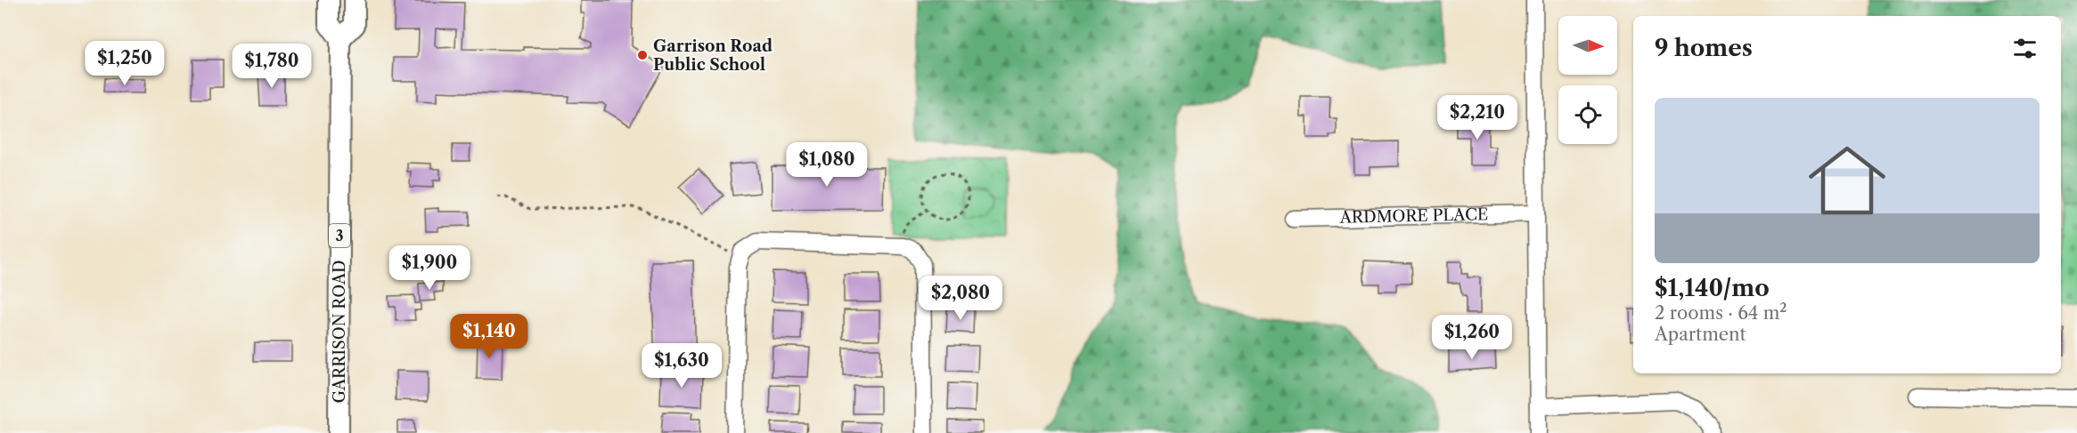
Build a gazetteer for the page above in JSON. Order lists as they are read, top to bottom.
{
  "streets": {
    "main road": ["3", "GARRISON ROAD"],
    "street": ["ARDMORE PLACE"]
  },
  "places": ["Garrison Road Public School"],
  "north": "right",
  "page": {
    "heading": "9 homes",
    "price": [
      "$1,250",
      "$1,780",
      "$2,210",
      "$1,080",
      "$1,900",
      "$2,080",
      "$1,140",
      "$1,260",
      "$1,630"
    ],
    "list": [
      {
        "name": "$1,140/mo",
        "note": "2 rooms · 64 m² · Apartment"
      }
    ]
  }
}
